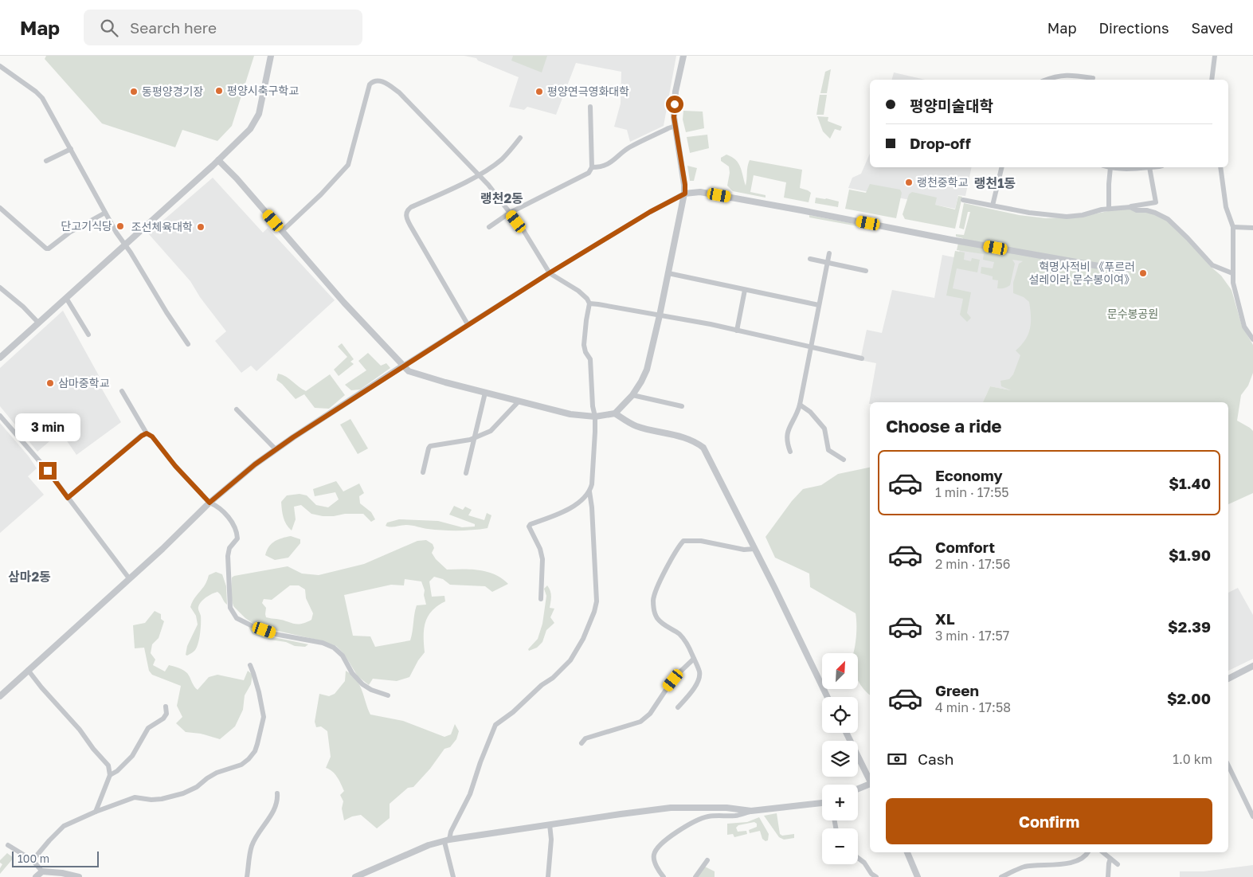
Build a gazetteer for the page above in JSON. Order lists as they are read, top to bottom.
{
  "districts": ["랭천1동", "랭천2동", "삼마2동"],
  "parks": ["문수봉공원"],
  "places": [
    "평양시축구학교",
    "동평양경기장",
    "평양연극영화대학",
    "랭천중학교",
    "단고기식당",
    "조선체육대학",
    "혁명사적비 《푸르러 설레이라 문수봉이여》",
    "삼마중학교"
  ],
  "scale_bar": "100 m",
  "north": "top right",
  "page": {
    "header": "Map",
    "search": "Search here",
    "nav": ["Map", "Directions", "Saved"],
    "banner": ["평양미술대학", "Drop-off"],
    "heading": "Choose a ride",
    "bubble": "3 min",
    "list": [
      {
        "name": "Economy",
        "note": "1 min · 17:55",
        "value": "$1.40"
      },
      {
        "name": "Comfort",
        "note": "2 min · 17:56",
        "value": "$1.90"
      },
      {
        "name": "XL",
        "note": "3 min · 17:57",
        "value": "$2.39"
      },
      {
        "name": "Green",
        "note": "4 min · 17:58",
        "value": "$2.00"
      }
    ],
    "map_buttons": ["+", "−"],
    "pay": ["Cash", "1.0 km"],
    "buttons": "Confirm",
    "scale": "100 m"
  }
}
